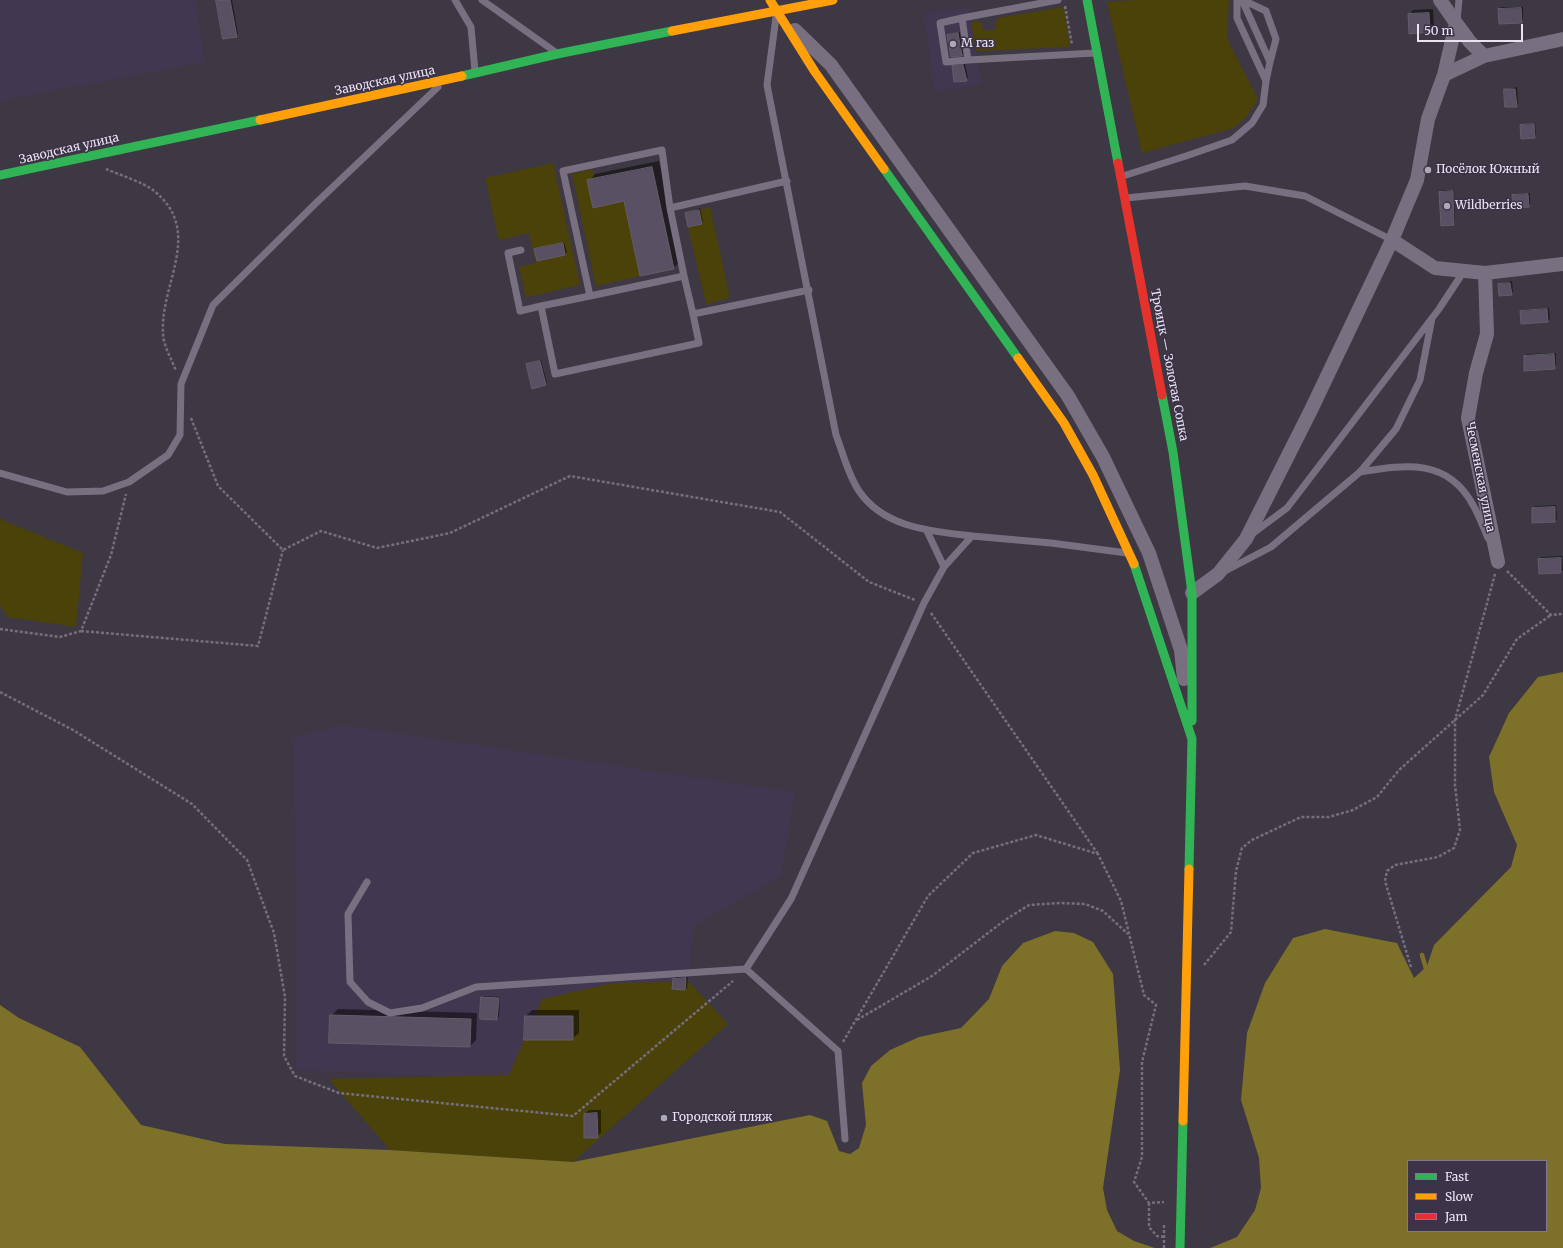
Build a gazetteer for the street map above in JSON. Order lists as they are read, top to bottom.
{
  "streets": {
    "street": ["Заводская улица", "Троицк — Золотая Сопка", "Чесменская улица"]
  },
  "places": [
    "М газ",
    "Посёлок Южный",
    "Wildberries",
    "Городской пляж"
  ],
  "legend": ["Fast", "Slow", "Jam"],
  "scale_bar": "50 m"
}
